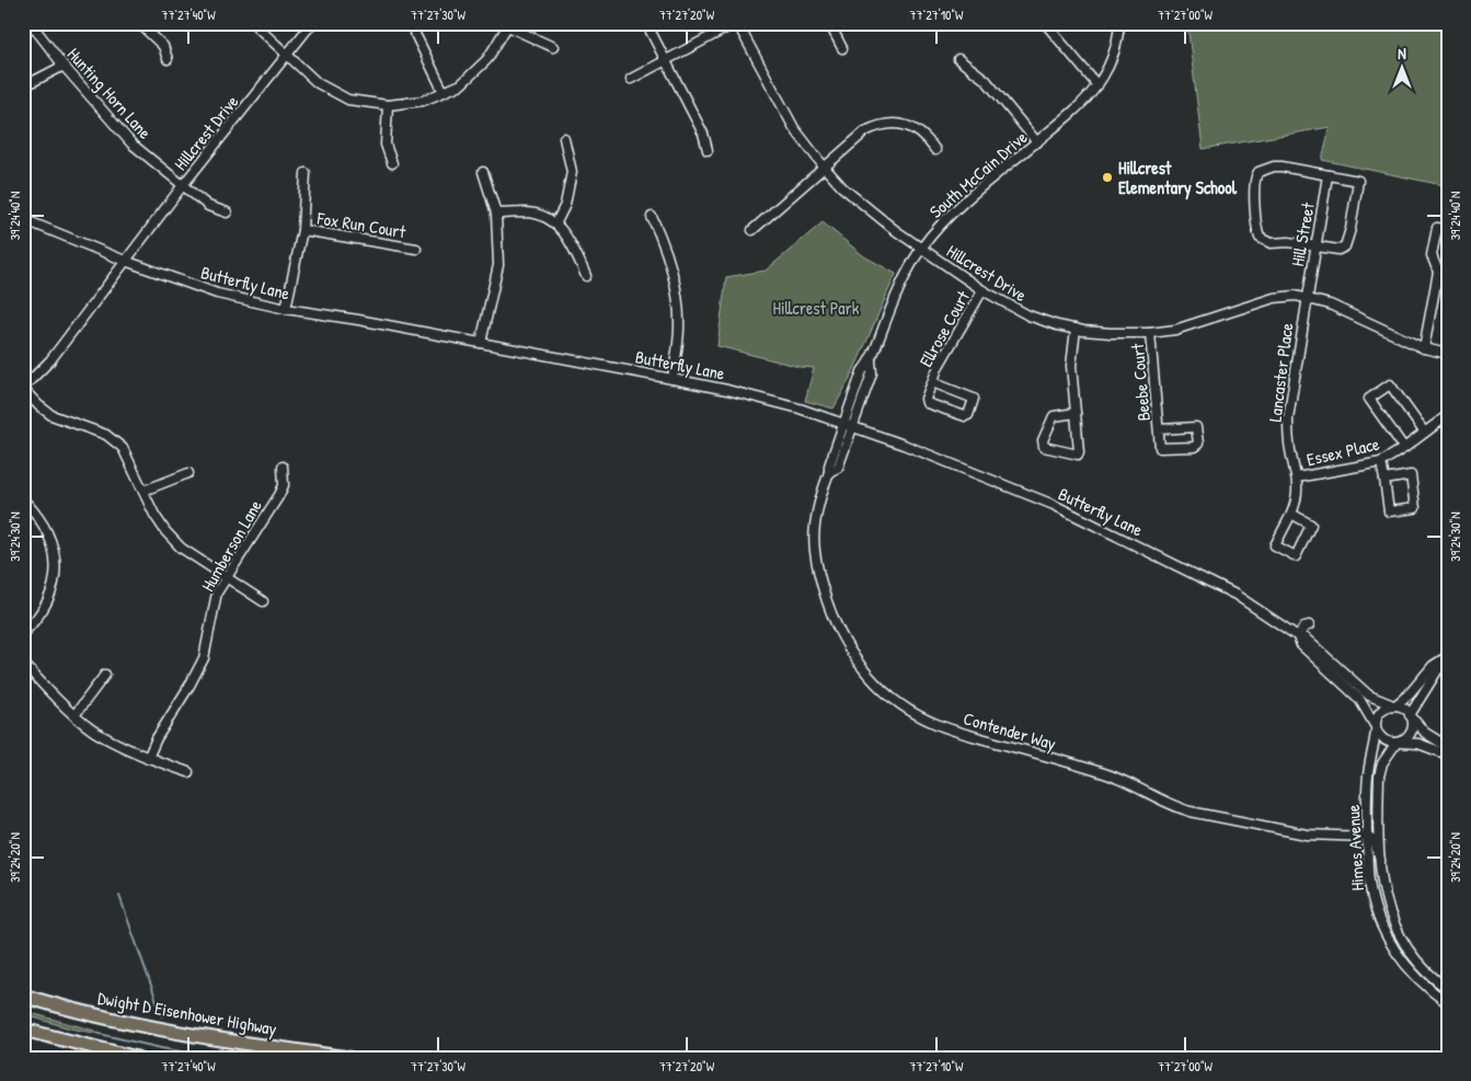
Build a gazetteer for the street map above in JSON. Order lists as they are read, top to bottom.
{
  "streets": {
    "highway": ["Dwight D Eisenhower Highway"],
    "street": [
      "Hunting Horn Lane",
      "Hillcrest Drive",
      "South McCain Drive",
      "Fox Run Court",
      "Hill Street",
      "Butterfly Lane",
      "Ellrose Court",
      "Lancaster Place",
      "Beebe Court",
      "Essex Place",
      "Humberson Lane",
      "Contender Way",
      "Himes Avenue"
    ]
  },
  "crossings": [
    ["Hunting Horn Lane", "Hillcrest Drive"],
    ["Hillcrest Drive", "South McCain Drive"],
    ["Hillcrest Drive", "Hill Street"],
    ["Hillcrest Drive", "Butterfly Lane"],
    ["Hillcrest Drive", "Ellrose Court"],
    ["Hillcrest Drive", "Lancaster Place"],
    ["Hillcrest Drive", "Beebe Court"],
    ["South McCain Drive", "Butterfly Lane"],
    ["South McCain Drive", "Contender Way"],
    ["Hill Street", "Lancaster Place"],
    ["Butterfly Lane", "Contender Way"],
    ["Butterfly Lane", "Himes Avenue"],
    ["Lancaster Place", "Essex Place"],
    ["Contender Way", "Himes Avenue"]
  ],
  "parks": ["Hillcrest Park"],
  "places": ["Hillcrest Elementary School"],
  "north": "top",
  "coordinates": [
    "77°27'40\"W",
    "77°27'30\"W",
    "77°27'20\"W",
    "77°27'10\"W",
    "77°27'00\"W",
    "39°24'40\"N",
    "39°24'30\"N",
    "39°24'20\"N"
  ]
}
